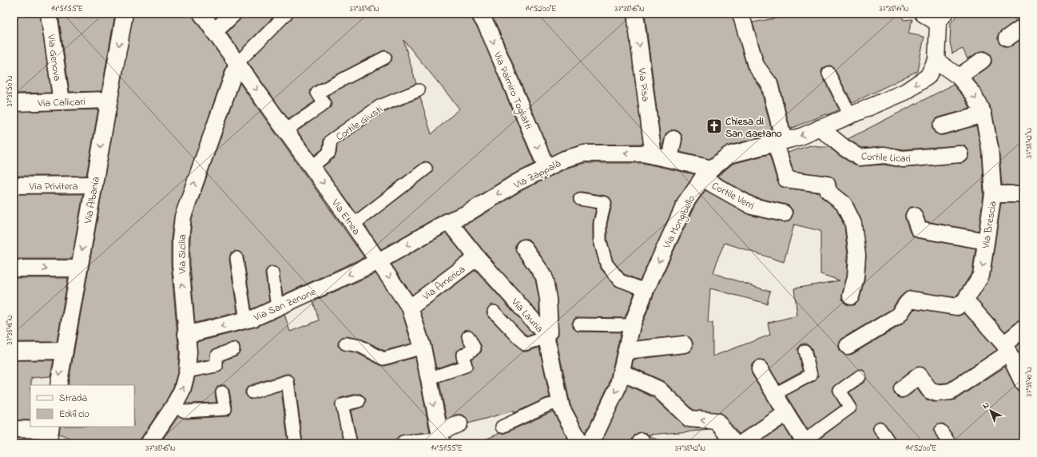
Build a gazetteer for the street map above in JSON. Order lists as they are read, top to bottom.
{
  "streets": {
    "street": [
      "Via Genova",
      "Via Pisa",
      "Via Palmiro Togliatti",
      "Via Callicari",
      "Cortile Giusti",
      "Cortile Licari",
      "Via Zappalà",
      "Via Privitera",
      "Cortile Verri",
      "Via Albania",
      "Via Etnea",
      "Via Mongibello",
      "Via Brescia",
      "Via Sicilia",
      "Via America",
      "Via San Zenone",
      "Via Lauria"
    ]
  },
  "crossings": [
    ["Via Genova", "Via Callicari"],
    ["Via Pisa", "Via Zappalà"],
    ["Via Palmiro Togliatti", "Via Zappalà"],
    ["Via Callicari", "Via Albania"],
    ["Cortile Giusti", "Via Etnea"],
    ["Cortile Licari", "Via Mongibello"],
    ["Via Zappalà", "Cortile Verri"],
    ["Via Zappalà", "Via Etnea"],
    ["Via Zappalà", "Via Mongibello"],
    ["Via Zappalà", "Via San Zenone"],
    ["Via Zappalà", "Via Lauria"],
    ["Via Privitera", "Via Albania"],
    ["Cortile Verri", "Via Mongibello"],
    ["Via Etnea", "Via Sicilia"],
    ["Via Etnea", "Via America"],
    ["Via Etnea", "Via San Zenone"],
    ["Via Mongibello", "Via Brescia"],
    ["Via Sicilia", "Via San Zenone"],
    ["Via America", "Via Lauria"]
  ],
  "one_way": [
    "Via Palmiro Togliatti",
    "Via Zappalà",
    "Via Albania",
    "Via Etnea",
    "Via Mongibello",
    "Via Brescia",
    "Via San Zenone"
  ],
  "places": {
    "church": ["Chiesa di San Gaetano"]
  },
  "legend": ["Strada", "Edificio"],
  "north": "top left",
  "coordinates": [
    "14°51'55\"E",
    "37°38'48\"N",
    "14°52'00\"E",
    "37°38'46\"N",
    "37°38'44\"N",
    "37°38'50\"N",
    "37°38'42\"N",
    "37°38'40\"N"
  ]
}
